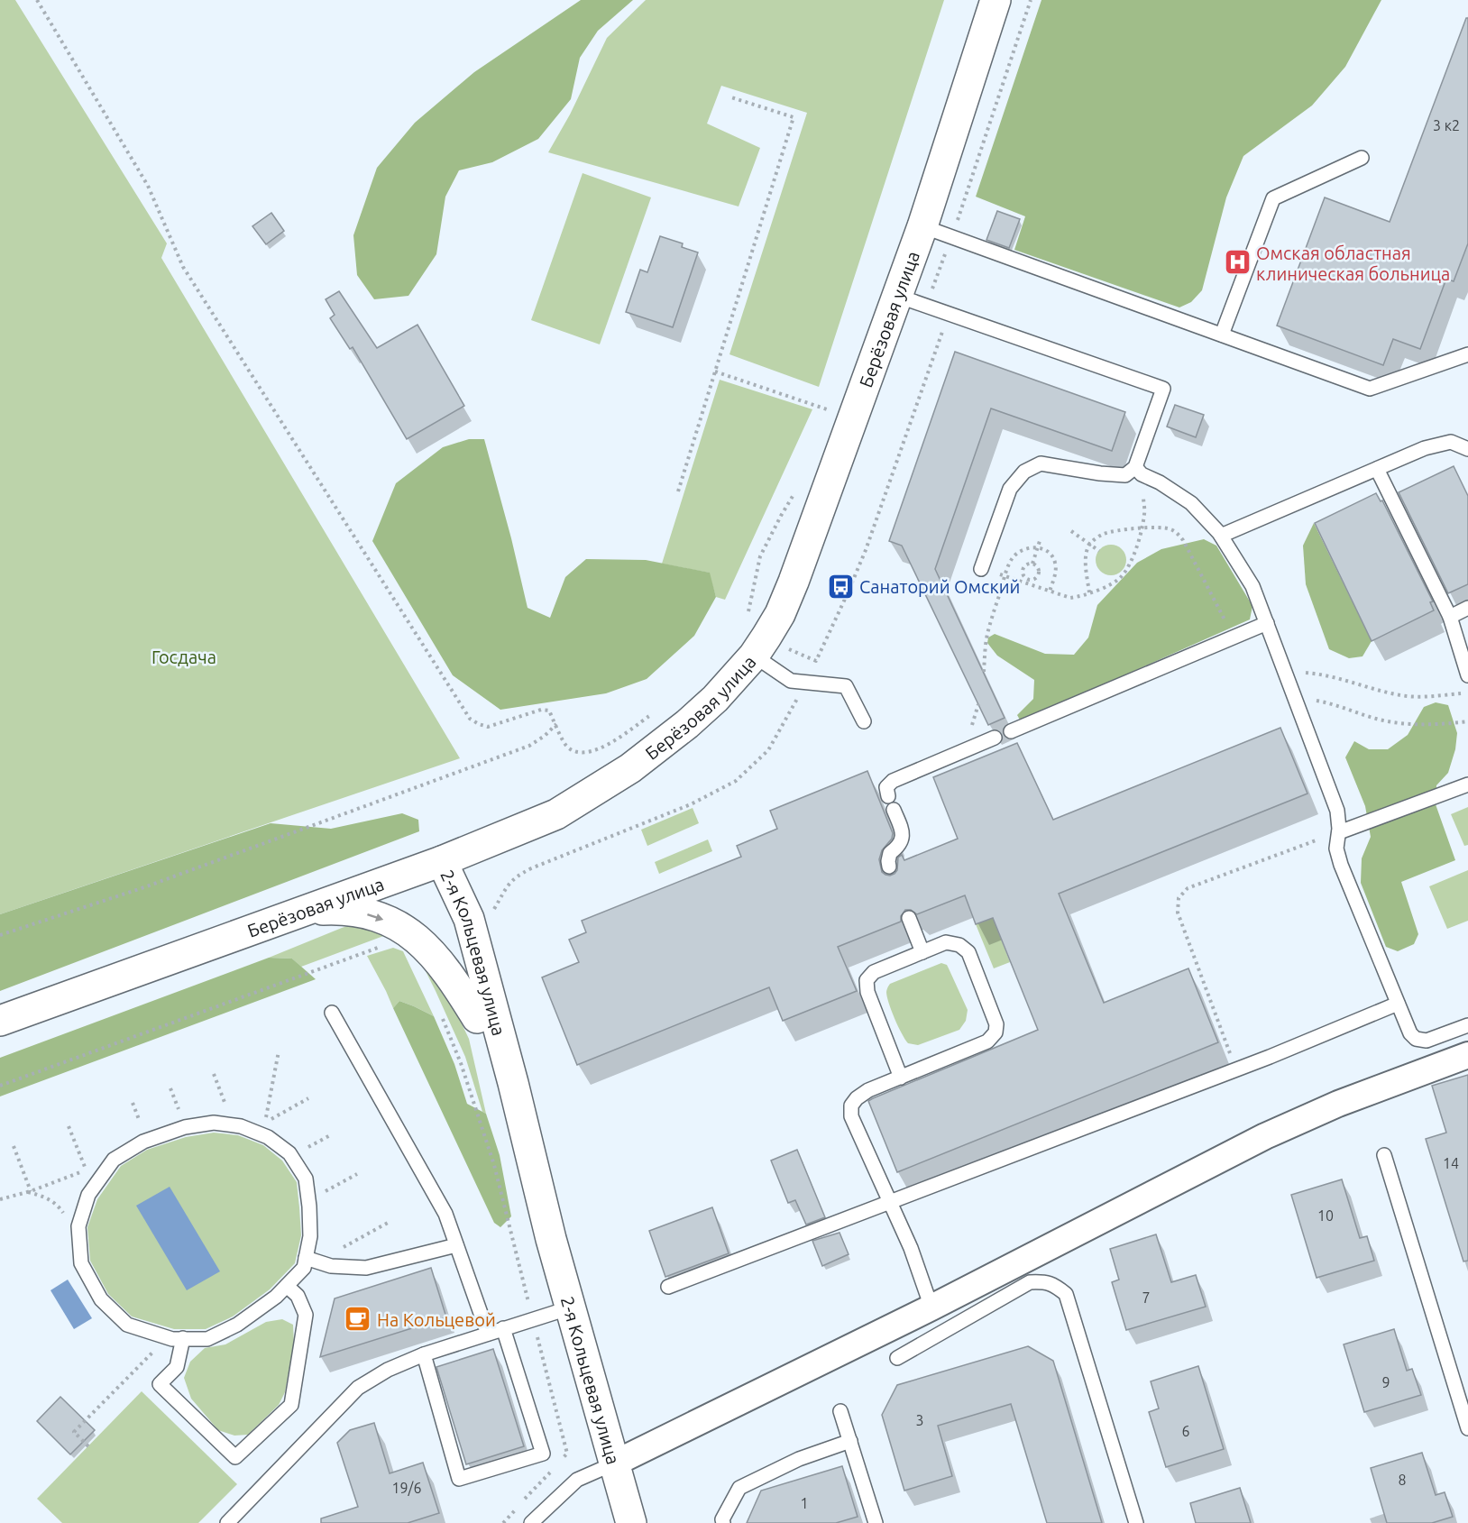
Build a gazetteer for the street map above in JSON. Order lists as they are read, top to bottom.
{
  "streets": {
    "main road": ["Берёзовая улица", "2-я Кольцевая улица"]
  },
  "crossings": [
    ["Берёзовая улица", "2-я Кольцевая улица"]
  ],
  "parks": ["Госдача"],
  "places": {
    "hospital": ["Омская областная клиническая больница"],
    "bus stop": ["Санаторий Омский"],
    "cafe": ["На Кольцевой"]
  },
  "house_numbers": [
    "3 к2",
    "14",
    "10",
    "7",
    "9",
    "3",
    "6",
    "8",
    "19/6",
    "1"
  ]
}
